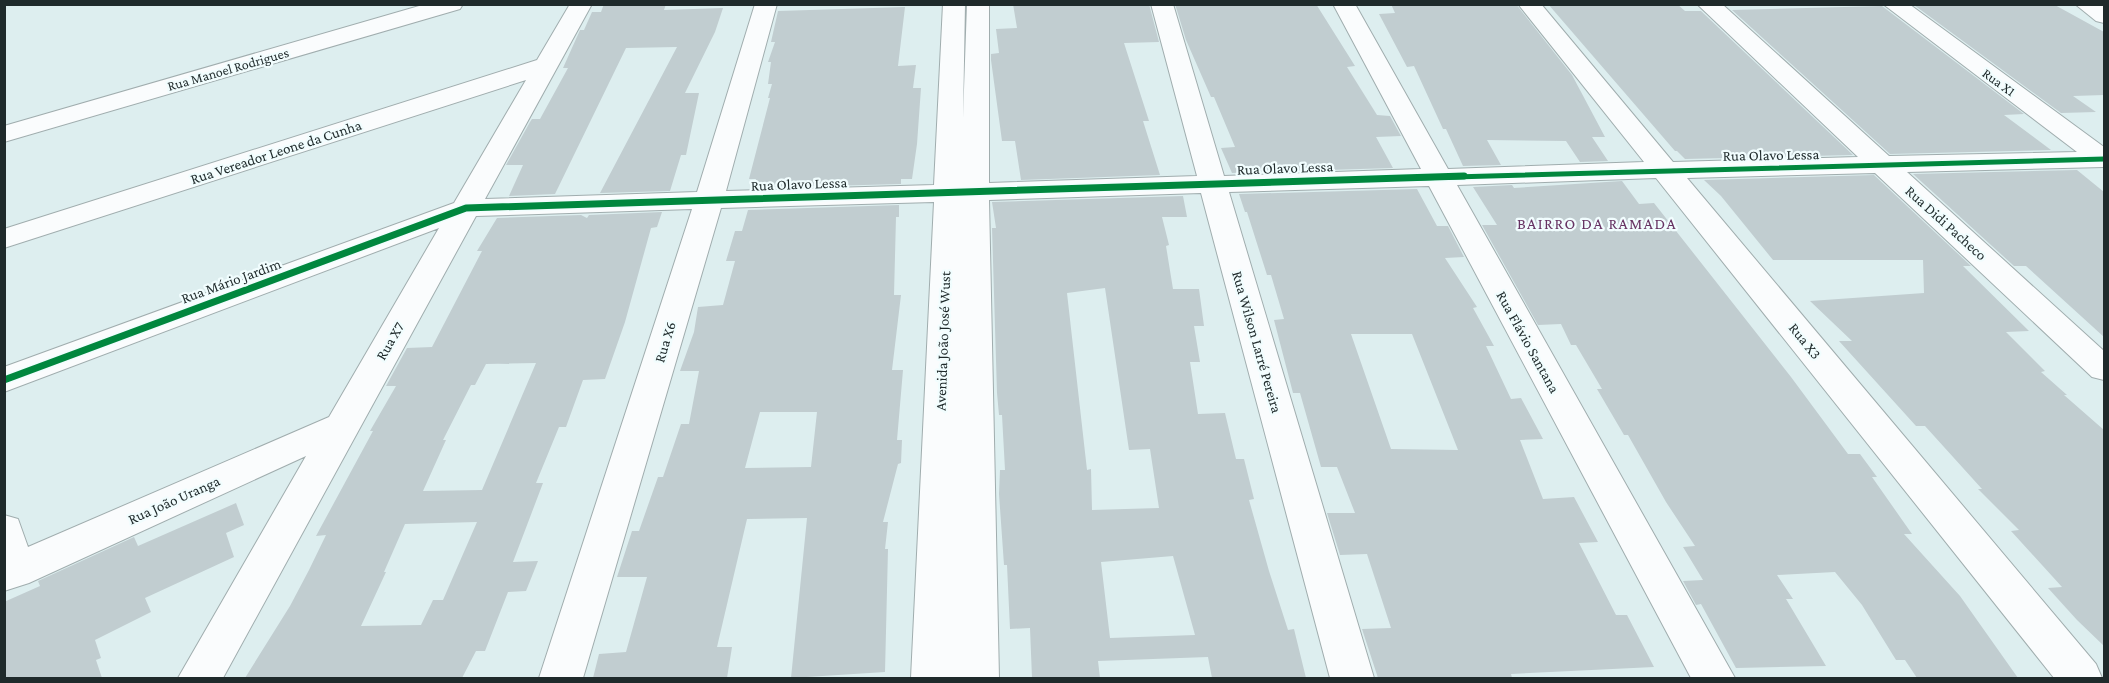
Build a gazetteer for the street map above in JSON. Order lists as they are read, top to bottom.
{
  "streets": {
    "street": [
      "Rua Manoel Rodrigues",
      "Rua X1",
      "Rua Vereador Leone da Cunha",
      "Rua Olavo Lessa",
      "Rua Didi Pacheco",
      "Rua Mário Jardim",
      "Rua X7",
      "Avenida João José Wust",
      "Rua X3",
      "Rua X6",
      "Rua Wilson Larré Pereira",
      "Rua Flávio Santana",
      "Rua João Uranga"
    ]
  },
  "crossings": [
    ["Rua X1", "Rua Olavo Lessa"],
    ["Rua Vereador Leone da Cunha", "Rua X7"],
    ["Rua Olavo Lessa", "Rua Didi Pacheco"],
    ["Rua Olavo Lessa", "Rua Mário Jardim"],
    ["Rua Olavo Lessa", "Rua X7"],
    ["Rua Olavo Lessa", "Avenida João José Wust"],
    ["Rua Olavo Lessa", "Rua X3"],
    ["Rua Olavo Lessa", "Rua X6"],
    ["Rua Olavo Lessa", "Rua Wilson Larré Pereira"],
    ["Rua Olavo Lessa", "Rua Flávio Santana"],
    ["Rua Mário Jardim", "Rua X7"],
    ["Rua X7", "Rua João Uranga"]
  ],
  "districts": ["BAIRRO DA RAMADA"]
}
